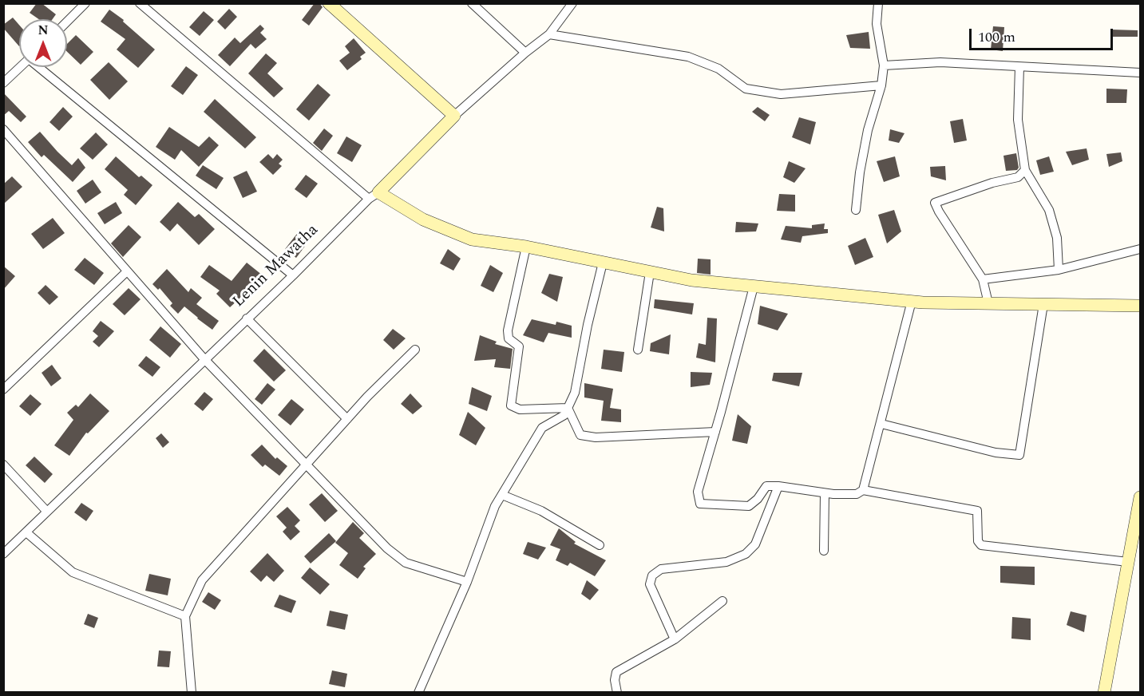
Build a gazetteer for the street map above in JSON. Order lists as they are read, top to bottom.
{
  "streets": {
    "street": ["Lenin Mawatha"]
  },
  "scale_bar": "100 m",
  "north": "top"
}
